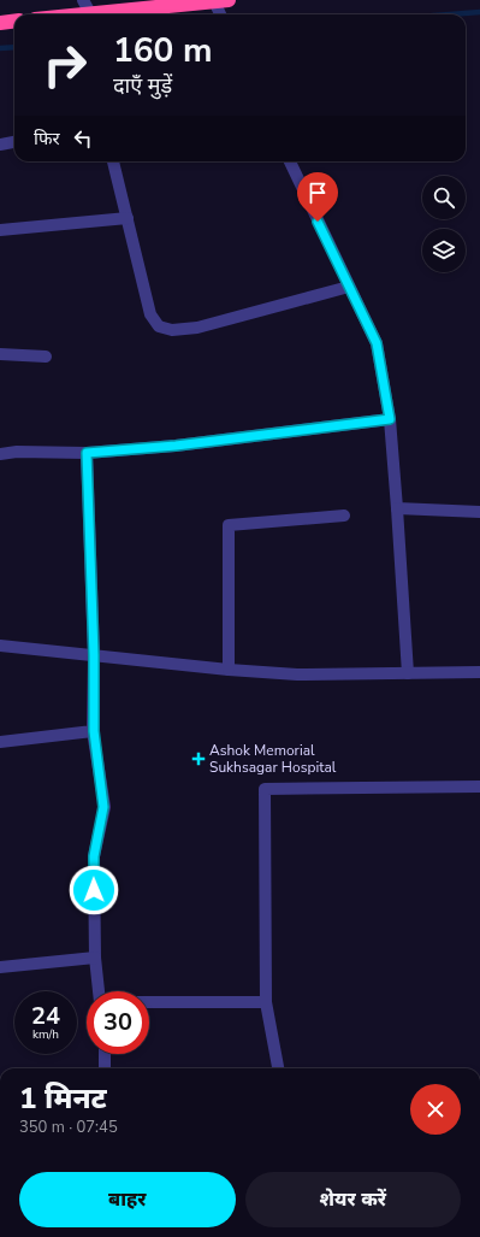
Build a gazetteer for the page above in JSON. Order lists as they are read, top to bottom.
{
  "places": {
    "health": ["Ashok Memorial Sukhsagar Hospital"]
  },
  "page": {
    "turn": ["160 m", "दाएँ मुड़ें"],
    "then": "फिर",
    "speed": "24 km/h",
    "limit": "30",
    "heading": ["1 मिनट", "350 m · 07:45"],
    "buttons": ["बाहर", "शेयर करें"]
  }
}
